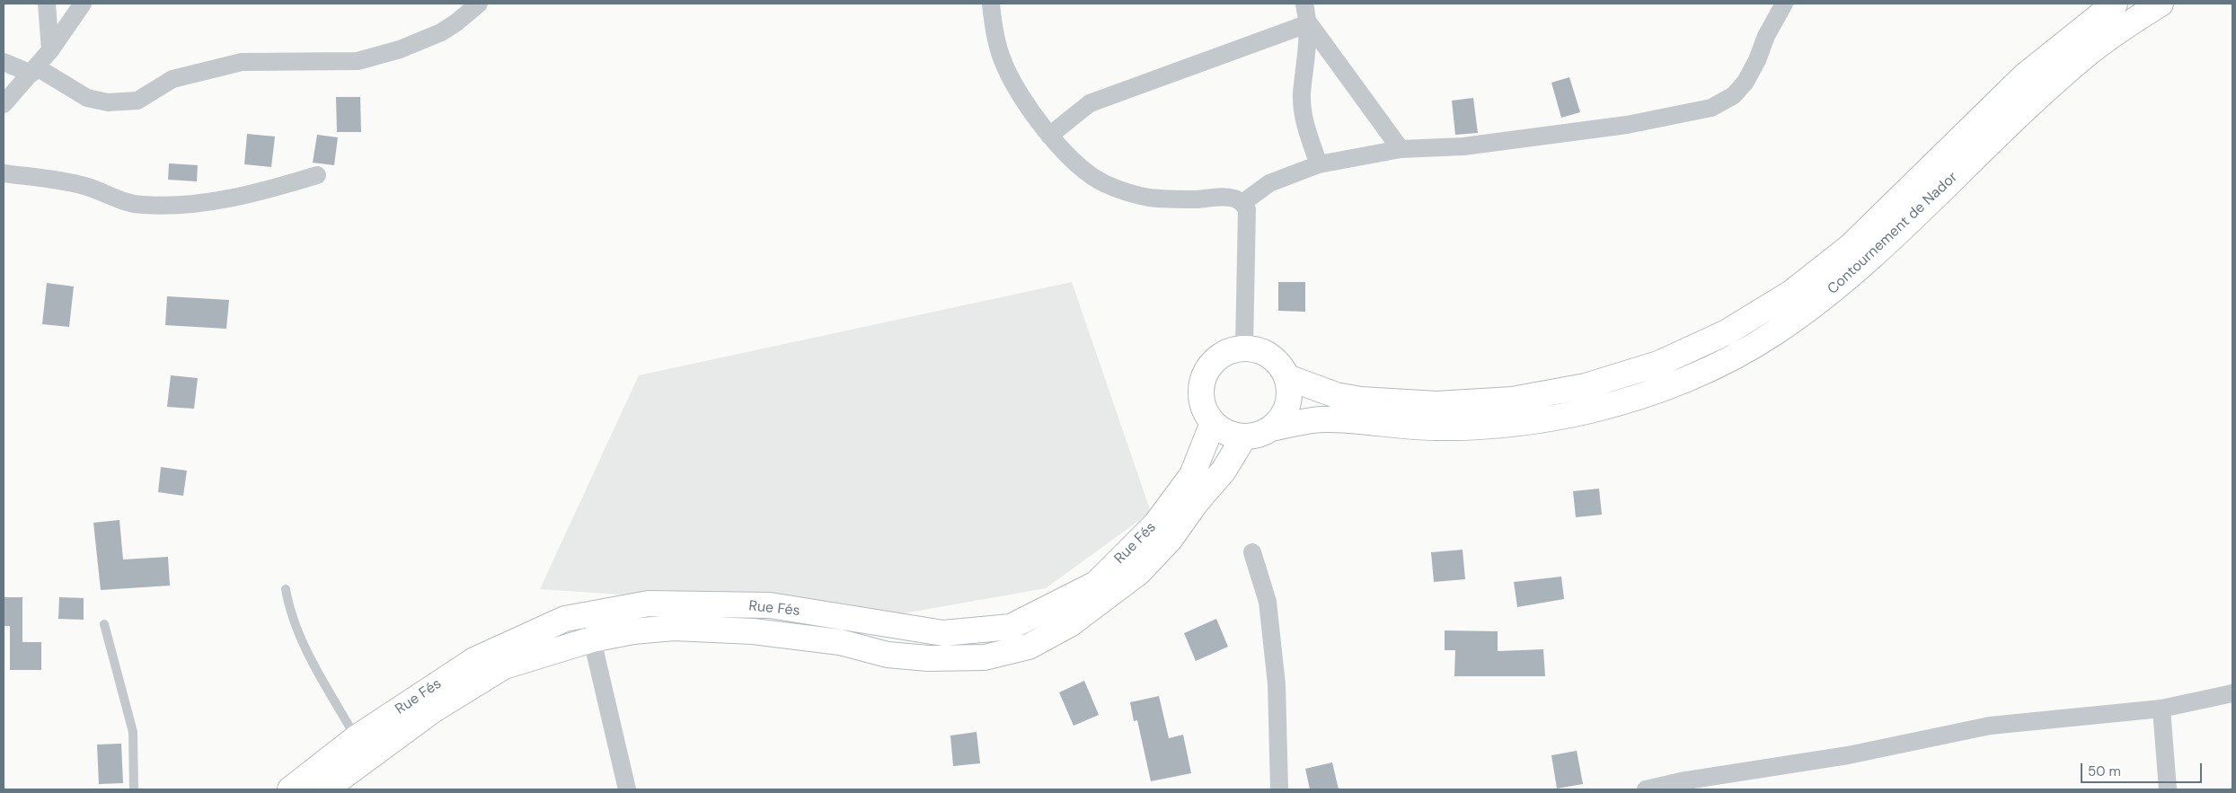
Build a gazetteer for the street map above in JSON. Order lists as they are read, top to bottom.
{
  "streets": {
    "highway": ["Contournement de Nador", "Rue Fés"]
  },
  "crossings": [
    ["Contournement de Nador", "Rue Fés"]
  ],
  "scale_bar": "50 m"
}
